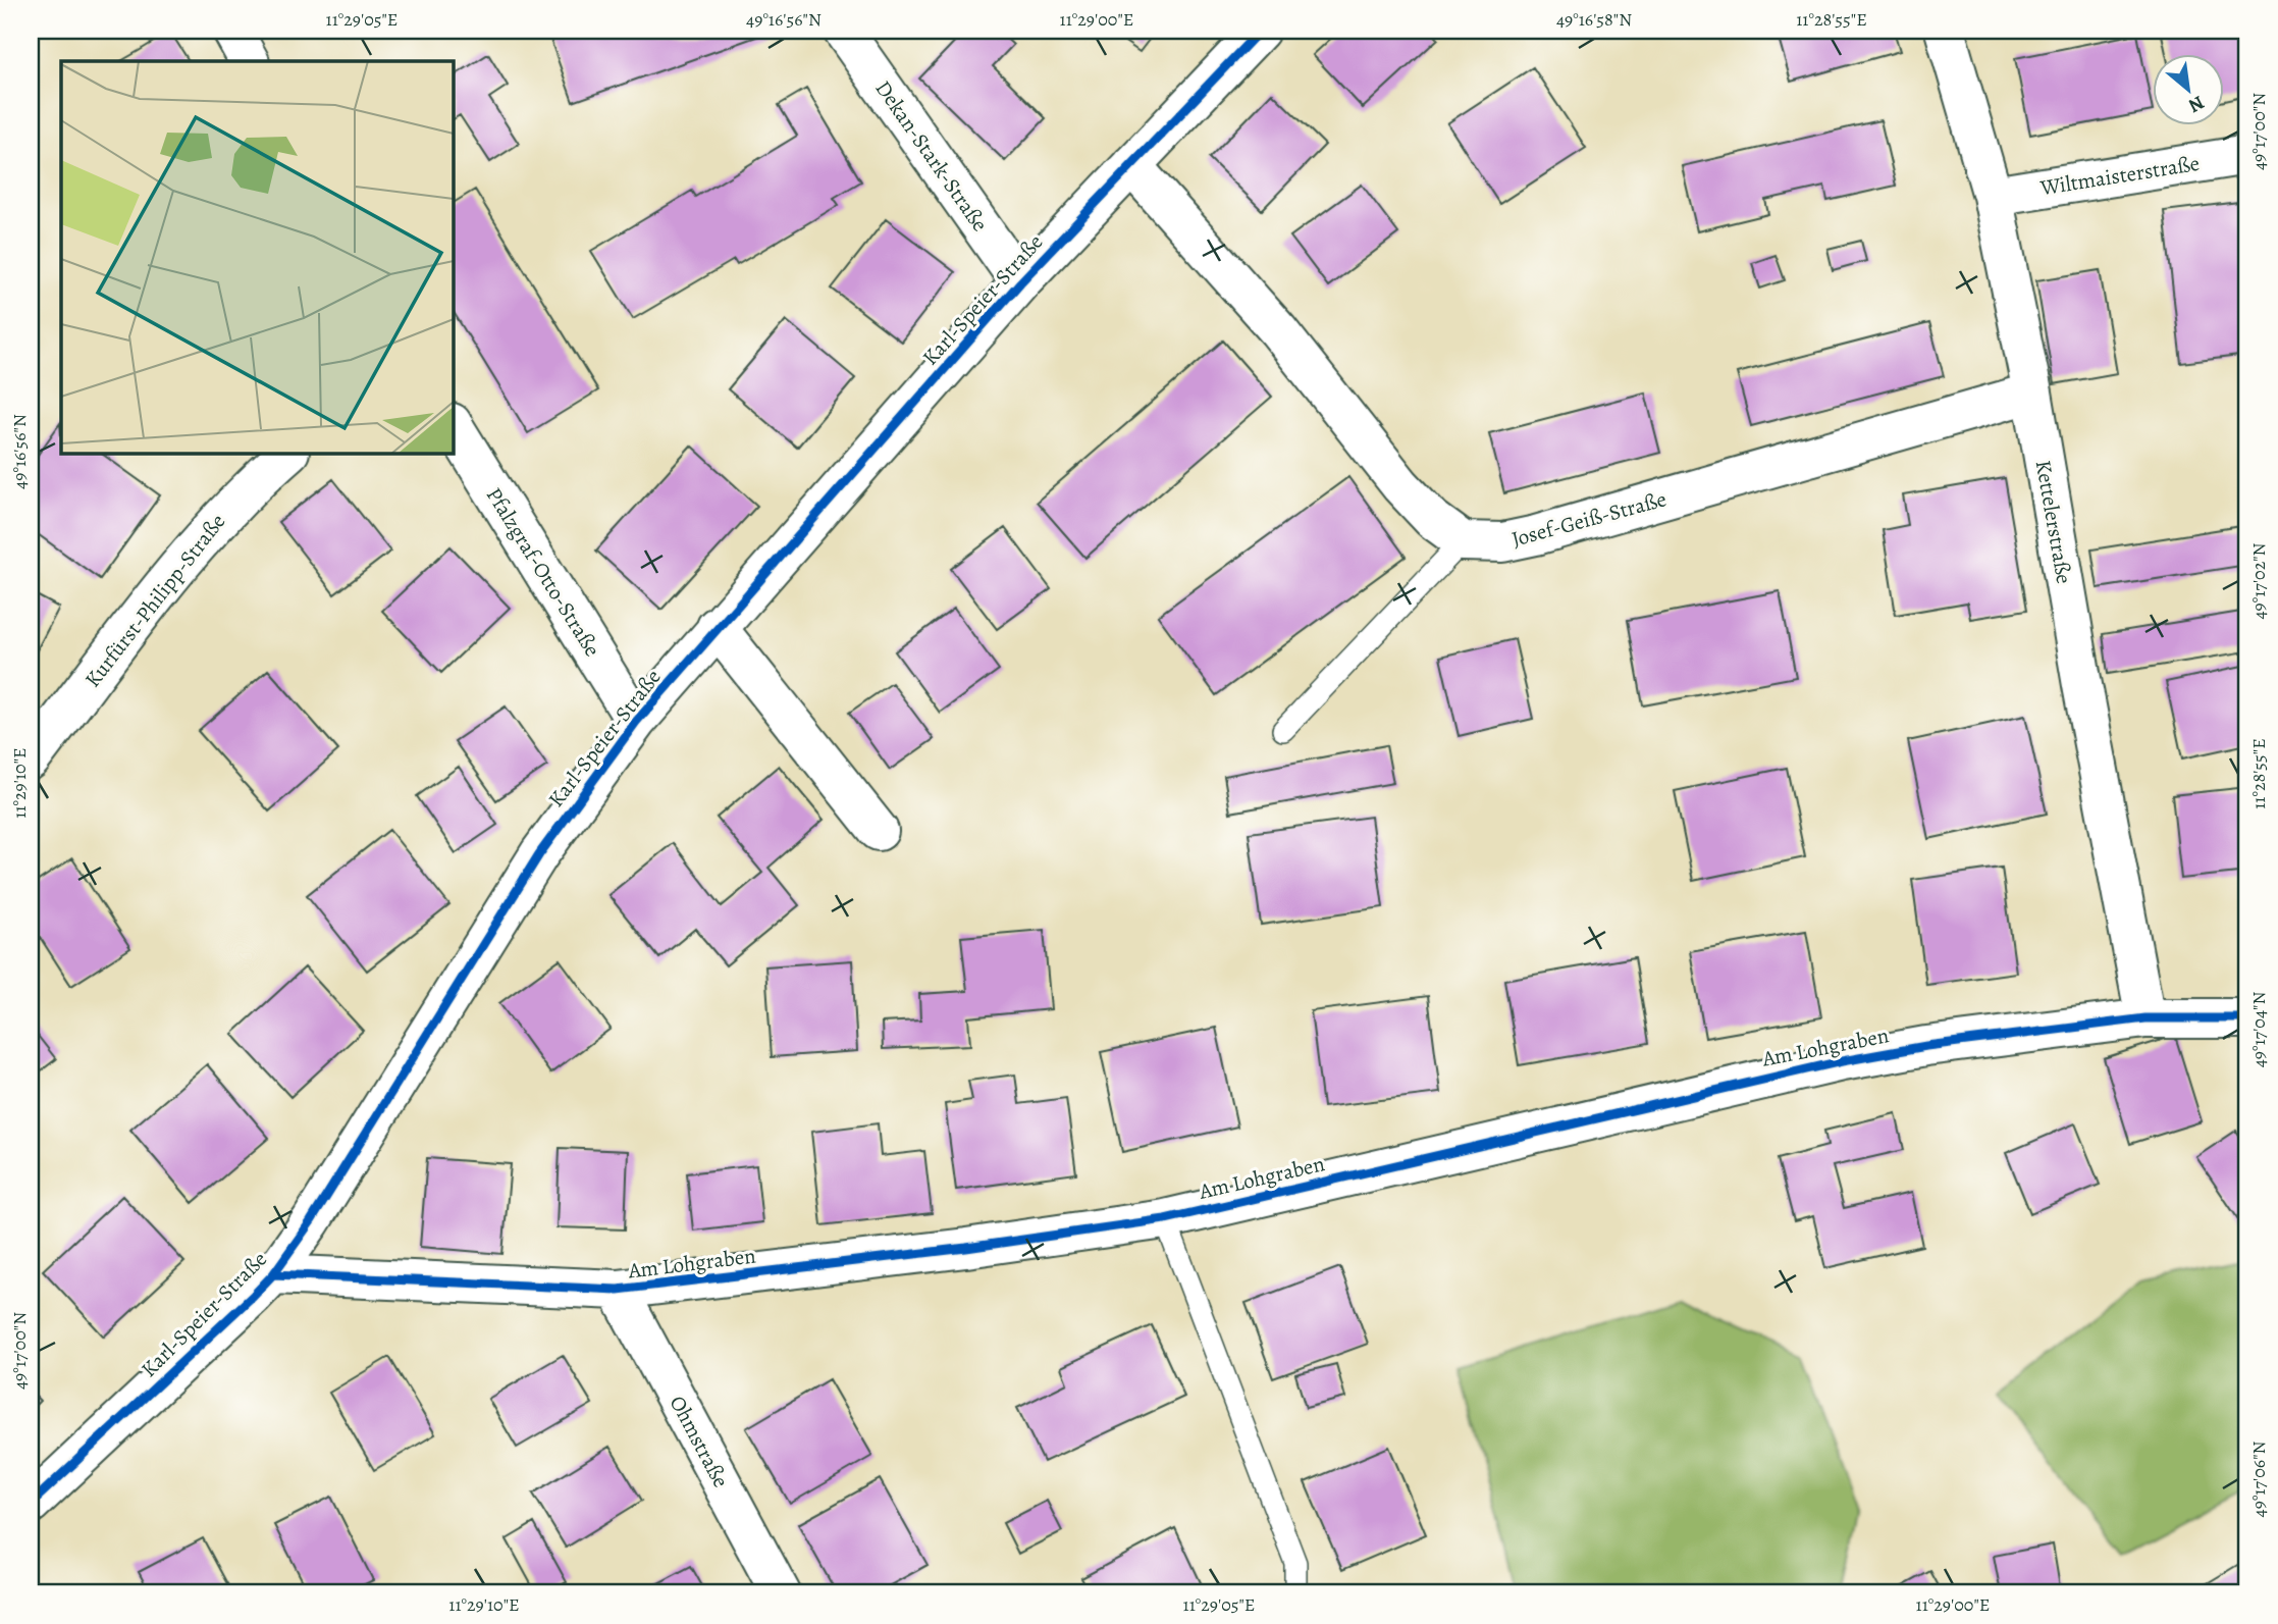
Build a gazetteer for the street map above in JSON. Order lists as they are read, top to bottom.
{
  "streets": {
    "street": [
      "Dekan-Stark-Straße",
      "Wiltmaisterstraße",
      "Karl-Speier-Straße",
      "Josef-Geiß-Straße",
      "Kettelerstraße",
      "Pfalzgraf-Otto-Straße",
      "Kurfürst-Philipp-Straße",
      "Am Lohgraben",
      "Ohmstraße"
    ]
  },
  "crossings": [
    ["Dekan-Stark-Straße", "Karl-Speier-Straße"],
    ["Wiltmaisterstraße", "Kettelerstraße"],
    ["Karl-Speier-Straße", "Pfalzgraf-Otto-Straße"],
    ["Karl-Speier-Straße", "Am Lohgraben"],
    ["Josef-Geiß-Straße", "Kettelerstraße"],
    ["Kettelerstraße", "Am Lohgraben"],
    ["Am Lohgraben", "Ohmstraße"]
  ],
  "north": "bottom right",
  "coordinates": [
    "11°29'05\"E",
    "49°16'56\"N",
    "11°29'00\"E",
    "49°16'58\"N",
    "11°28'55\"E",
    "49°17'00\"N",
    "49°17'02\"N",
    "11°29'10\"E",
    "49°17'04\"N",
    "49°17'06\"N"
  ]
}
